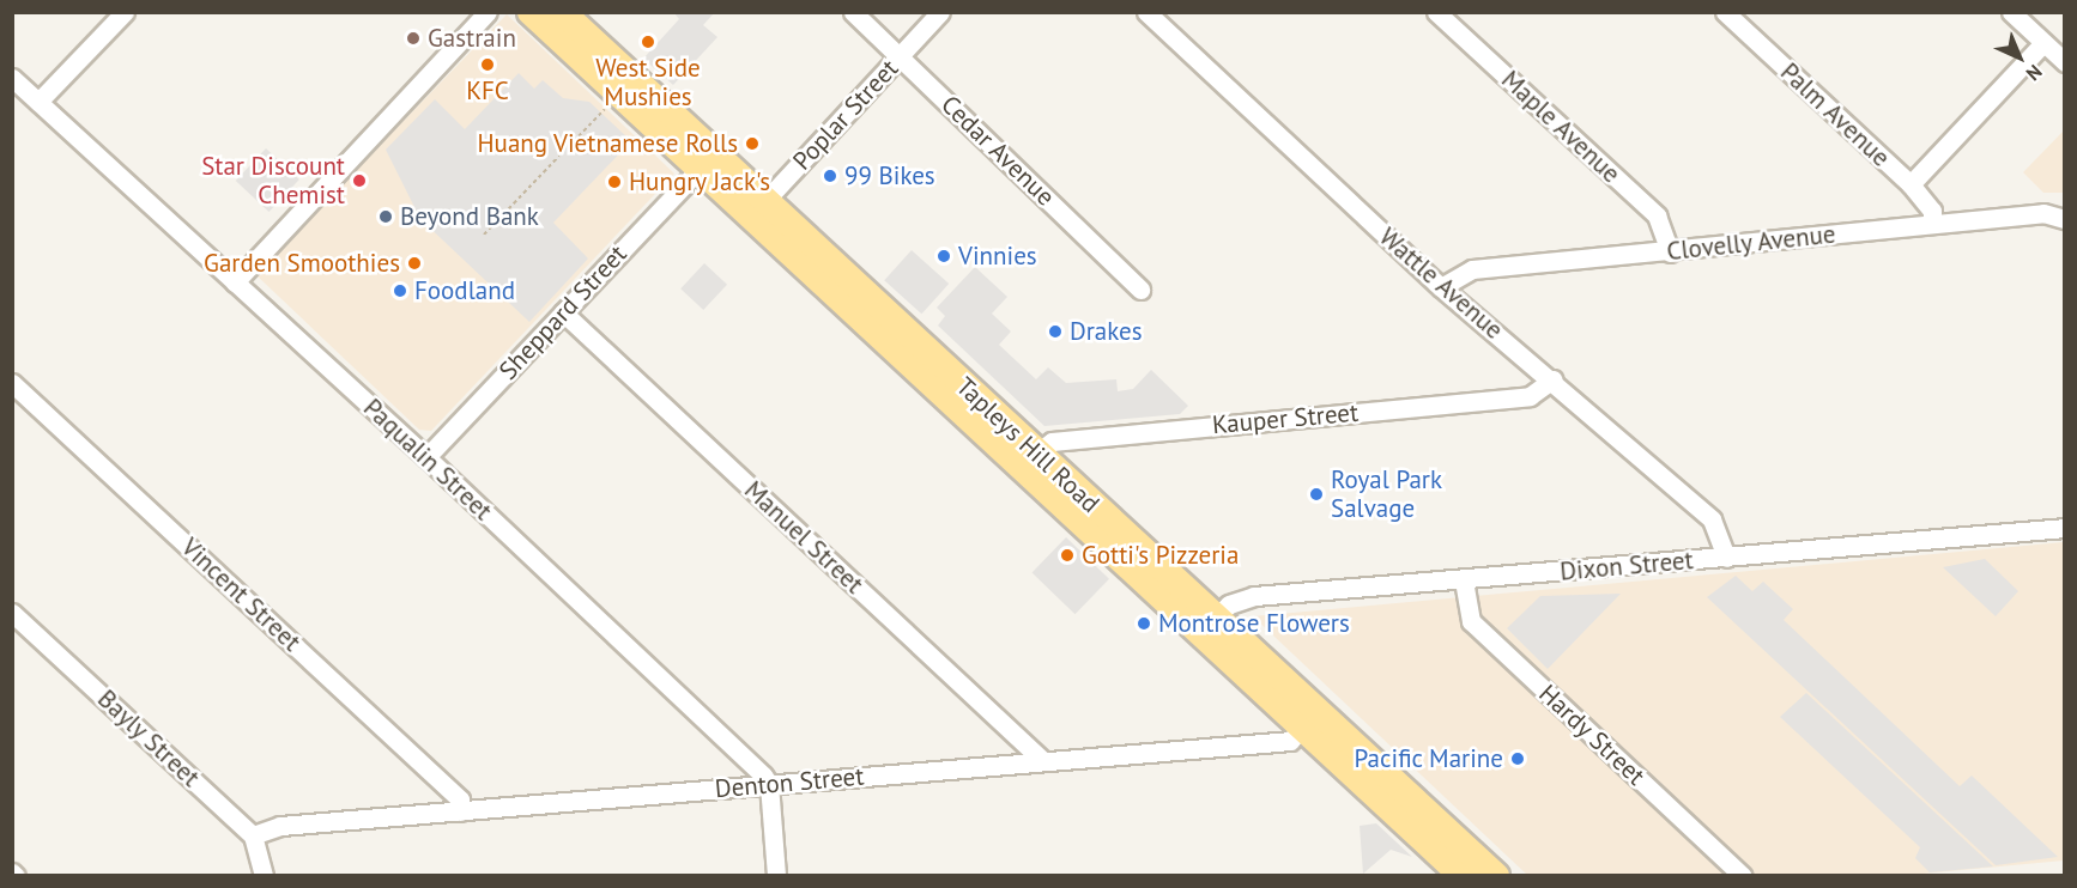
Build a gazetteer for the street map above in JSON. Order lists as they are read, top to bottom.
{
  "streets": {
    "main road": ["Tapleys Hill Road"],
    "street": [
      "Poplar Street",
      "Palm Avenue",
      "Maple Avenue",
      "Cedar Avenue",
      "Clovelly Avenue",
      "Wattle Avenue",
      "Sheppard Street",
      "Kauper Street",
      "Paqualin Street",
      "Manuel Street",
      "Dixon Street",
      "Vincent Street",
      "Hardy Street",
      "Bayly Street",
      "Denton Street"
    ]
  },
  "crossings": [
    ["Poplar Street", "Cedar Avenue"],
    ["Poplar Street", "Tapleys Hill Road"],
    ["Palm Avenue", "Clovelly Avenue"],
    ["Maple Avenue", "Clovelly Avenue"],
    ["Clovelly Avenue", "Wattle Avenue"],
    ["Wattle Avenue", "Kauper Street"],
    ["Wattle Avenue", "Dixon Street"],
    ["Sheppard Street", "Tapleys Hill Road"],
    ["Sheppard Street", "Paqualin Street"],
    ["Sheppard Street", "Manuel Street"],
    ["Kauper Street", "Tapleys Hill Road"],
    ["Tapleys Hill Road", "Dixon Street"],
    ["Tapleys Hill Road", "Denton Street"],
    ["Paqualin Street", "Denton Street"],
    ["Manuel Street", "Denton Street"],
    ["Dixon Street", "Hardy Street"],
    ["Vincent Street", "Denton Street"],
    ["Bayly Street", "Denton Street"]
  ],
  "places": [
    "Gastrain",
    "West Side Mushies",
    "KFC",
    "Huang Vietnamese Rolls",
    "99 Bikes",
    "Star Discount Chemist",
    "Hungry Jack's",
    "Beyond Bank",
    "Vinnies",
    "Garden Smoothies",
    "Foodland",
    "Drakes",
    "Royal Park Salvage",
    "Gotti's Pizzeria",
    "Montrose Flowers",
    "Pacific Marine"
  ],
  "north": "bottom right"
}
